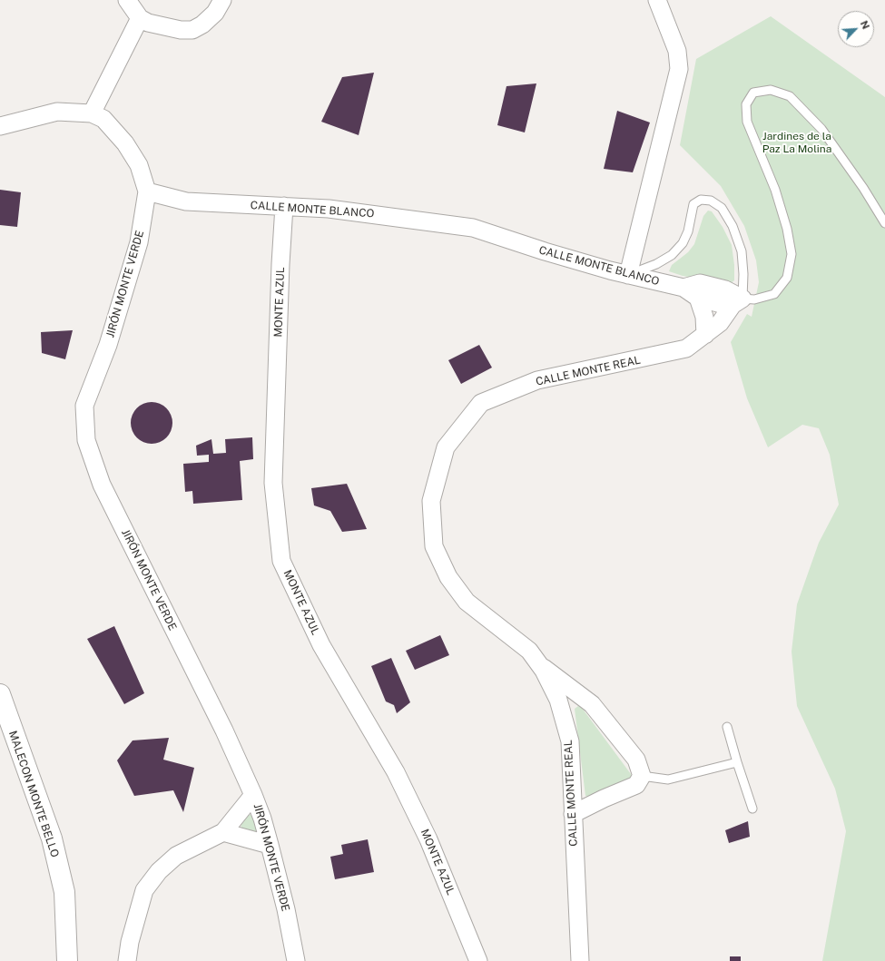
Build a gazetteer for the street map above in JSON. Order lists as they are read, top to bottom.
{
  "streets": {
    "street": [
      "CALLE MONTE BLANCO",
      "JIRÓN MONTE VERDE",
      "MONTE AZUL",
      "CALLE MONTE REAL",
      "MALECON MONTE BELLO"
    ]
  },
  "crossings": [
    ["CALLE MONTE BLANCO", "JIRÓN MONTE VERDE"],
    ["CALLE MONTE BLANCO", "MONTE AZUL"],
    ["CALLE MONTE BLANCO", "CALLE MONTE REAL"]
  ],
  "parks": ["Jardines de la Paz La Molina"],
  "north": "top right"
}
